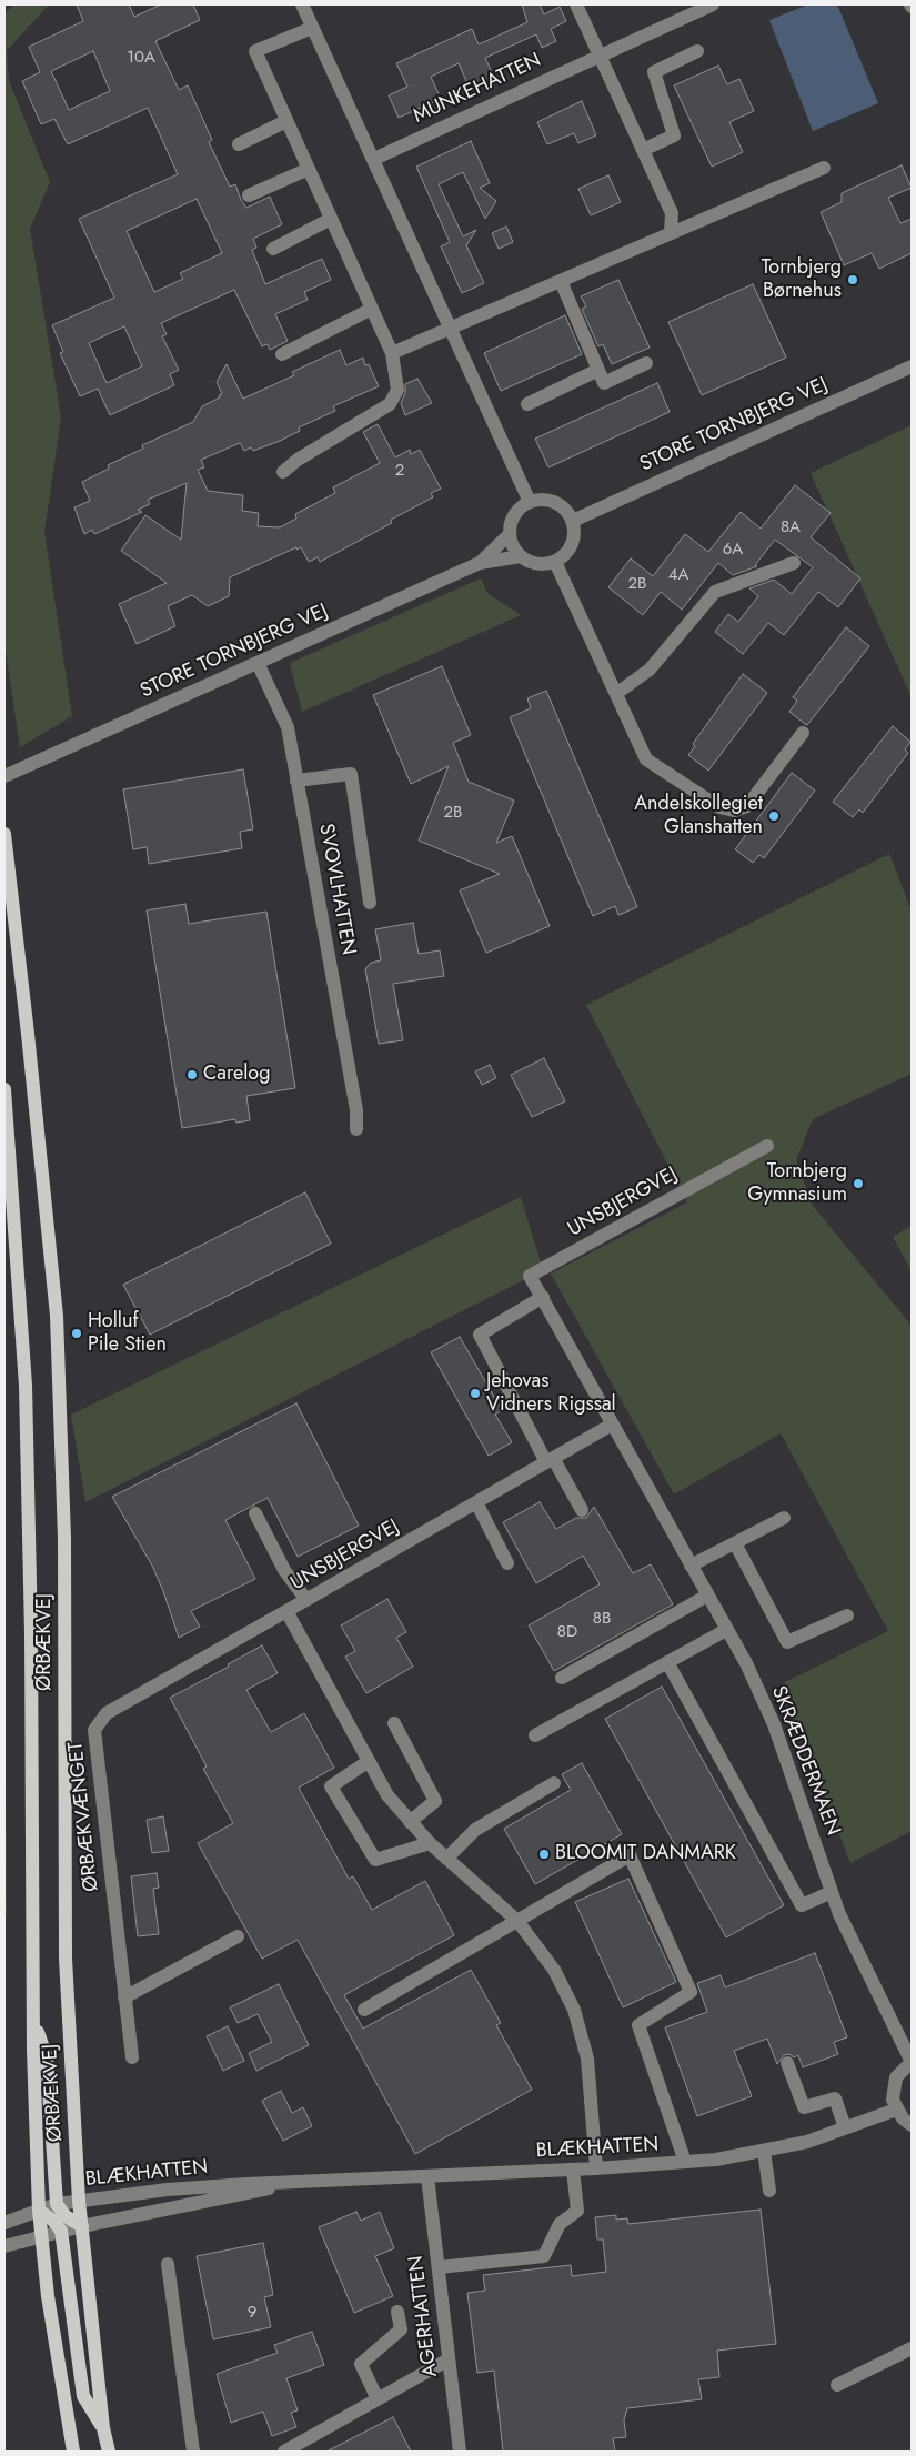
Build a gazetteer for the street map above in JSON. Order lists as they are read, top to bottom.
{
  "streets": {
    "main road": ["ØRBÆKVEJ"],
    "street": [
      "MUNKEHATTEN",
      "STORE TORNBJERG VEJ",
      "SVOVLHATTEN",
      "UNSBJERGVEJ",
      "SKRÆDDERMAEN",
      "ØRBÆKVÆNGET",
      "BLÆKHATTEN",
      "AGERHATTEN"
    ]
  },
  "crossings": [
    ["STORE TORNBJERG VEJ", "SVOVLHATTEN"],
    ["UNSBJERGVEJ", "SKRÆDDERMAEN"],
    ["UNSBJERGVEJ", "ØRBÆKVÆNGET"],
    ["UNSBJERGVEJ", "BLÆKHATTEN"],
    ["ØRBÆKVEJ", "BLÆKHATTEN"],
    ["BLÆKHATTEN", "AGERHATTEN"]
  ],
  "places": [
    "Tornbjerg Børnehus",
    "Andelskollegiet Glanshatten",
    "Carelog",
    "Tornbjerg Gymnasium",
    "Holluf Pile Stien",
    "Jehovas Vidners Rigssal",
    "BLOOMIT DANMARK"
  ],
  "house_numbers": [
    "10A",
    "2",
    "8A",
    "6A",
    "4A",
    "2B",
    "2B",
    "8B",
    "8D",
    "9"
  ]
}
